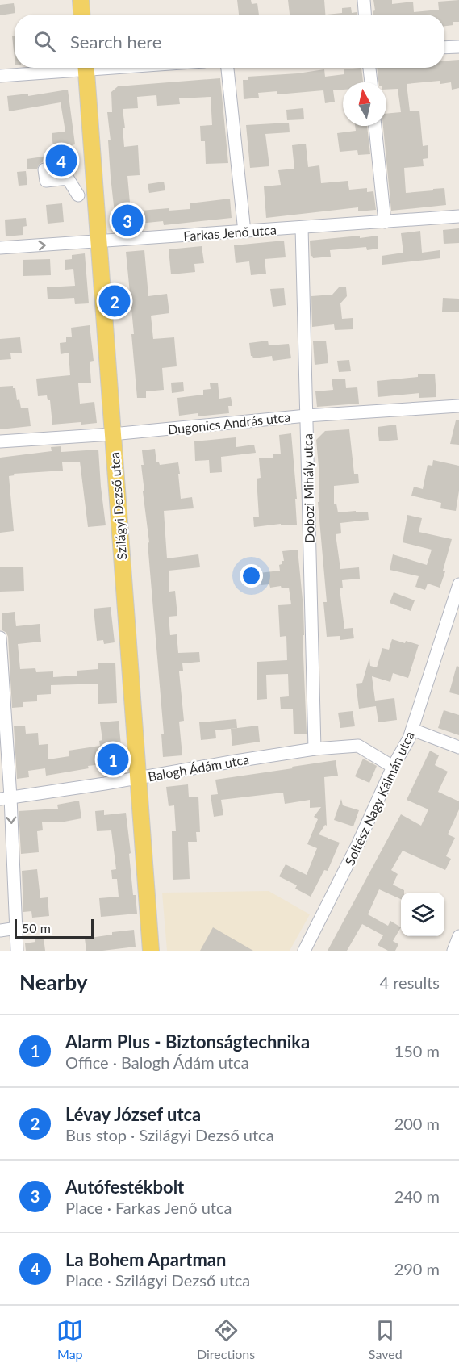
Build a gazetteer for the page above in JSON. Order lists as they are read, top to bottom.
{
  "streets": {
    "main road": ["Szilágyi Dezső utca"],
    "street": [
      "Farkas Jenő utca",
      "Dugonics András utca",
      "Dobozi Mihály utca",
      "Balogh Ádám utca",
      "Soltész Nagy Kálmán utca"
    ]
  },
  "crossings": [
    ["Farkas Jenő utca", "Dobozi Mihály utca"],
    ["Farkas Jenő utca", "Szilágyi Dezső utca"],
    ["Dugonics András utca", "Dobozi Mihály utca"],
    ["Dugonics András utca", "Szilágyi Dezső utca"],
    ["Dobozi Mihály utca", "Balogh Ádám utca"],
    ["Szilágyi Dezső utca", "Balogh Ádám utca"],
    ["Balogh Ádám utca", "Soltész Nagy Kálmán utca"]
  ],
  "scale_bar": "50 m",
  "north": "top",
  "page": {
    "search": "Search here",
    "pins": [
      "4",
      "3",
      "2",
      "1"
    ],
    "scale": "50 m",
    "heading": ["Nearby", "4 results"],
    "list": [
      {
        "mark": "1",
        "name": "Alarm Plus - Biztonságtechnika",
        "note": "Office · Balogh Ádám utca",
        "value": "150 m"
      },
      {
        "mark": "2",
        "name": "Lévay József utca",
        "note": "Bus stop · Szilágyi Dezső utca",
        "value": "200 m"
      },
      {
        "mark": "3",
        "name": "Autófestékbolt",
        "note": "Place · Farkas Jenő utca",
        "value": "240 m"
      },
      {
        "mark": "4",
        "name": "La Bohem Apartman",
        "note": "Place · Szilágyi Dezső utca",
        "value": "290 m"
      }
    ],
    "nav": ["Map", "Directions", "Saved"]
  }
}
